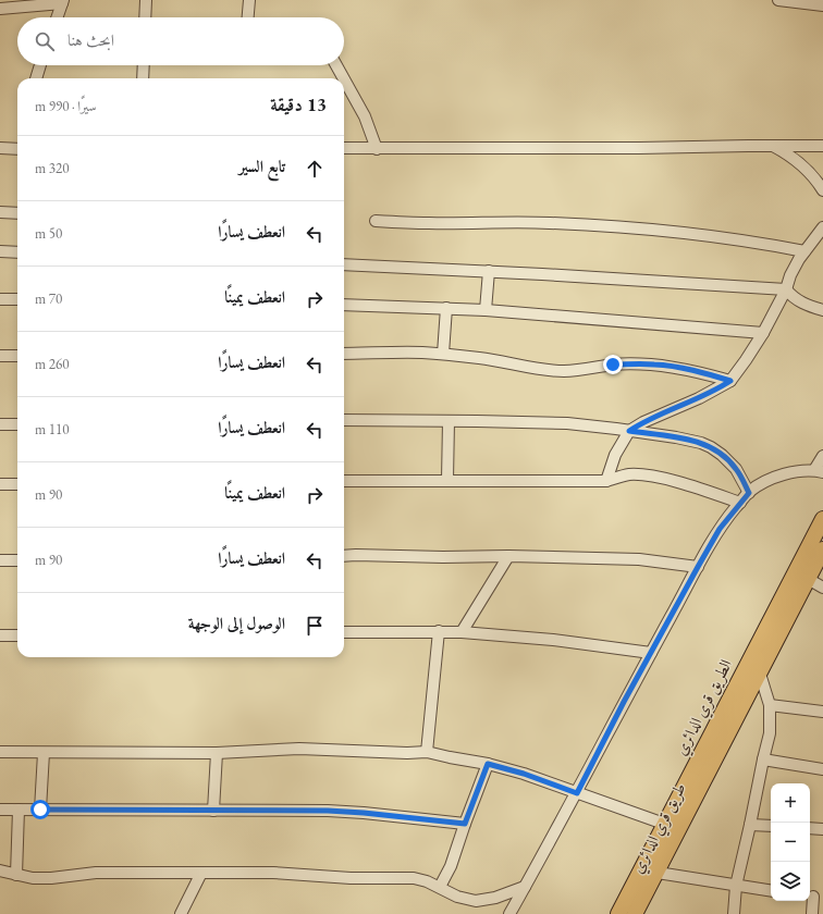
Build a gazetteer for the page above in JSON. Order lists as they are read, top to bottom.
{
  "streets": {
    "highway": ["الطريق قري الدائري", "طريق قري الدائري"]
  },
  "page": {
    "search": "ابحث هنا",
    "heading": ["13 دقيقة", "سيرًا · 990 m"],
    "list": [
      ["تابع السير", "320 m"],
      ["انعطف يسارًا", "50 m"],
      ["انعطف يمينًا", "70 m"],
      ["انعطف يسارًا", "260 m"],
      ["انعطف يسارًا", "110 m"],
      ["انعطف يمينًا", "90 m"],
      ["انعطف يسارًا", "90 m"],
      "الوصول إلى الوجهة"
    ],
    "map_buttons": ["+", "−"]
  }
}
